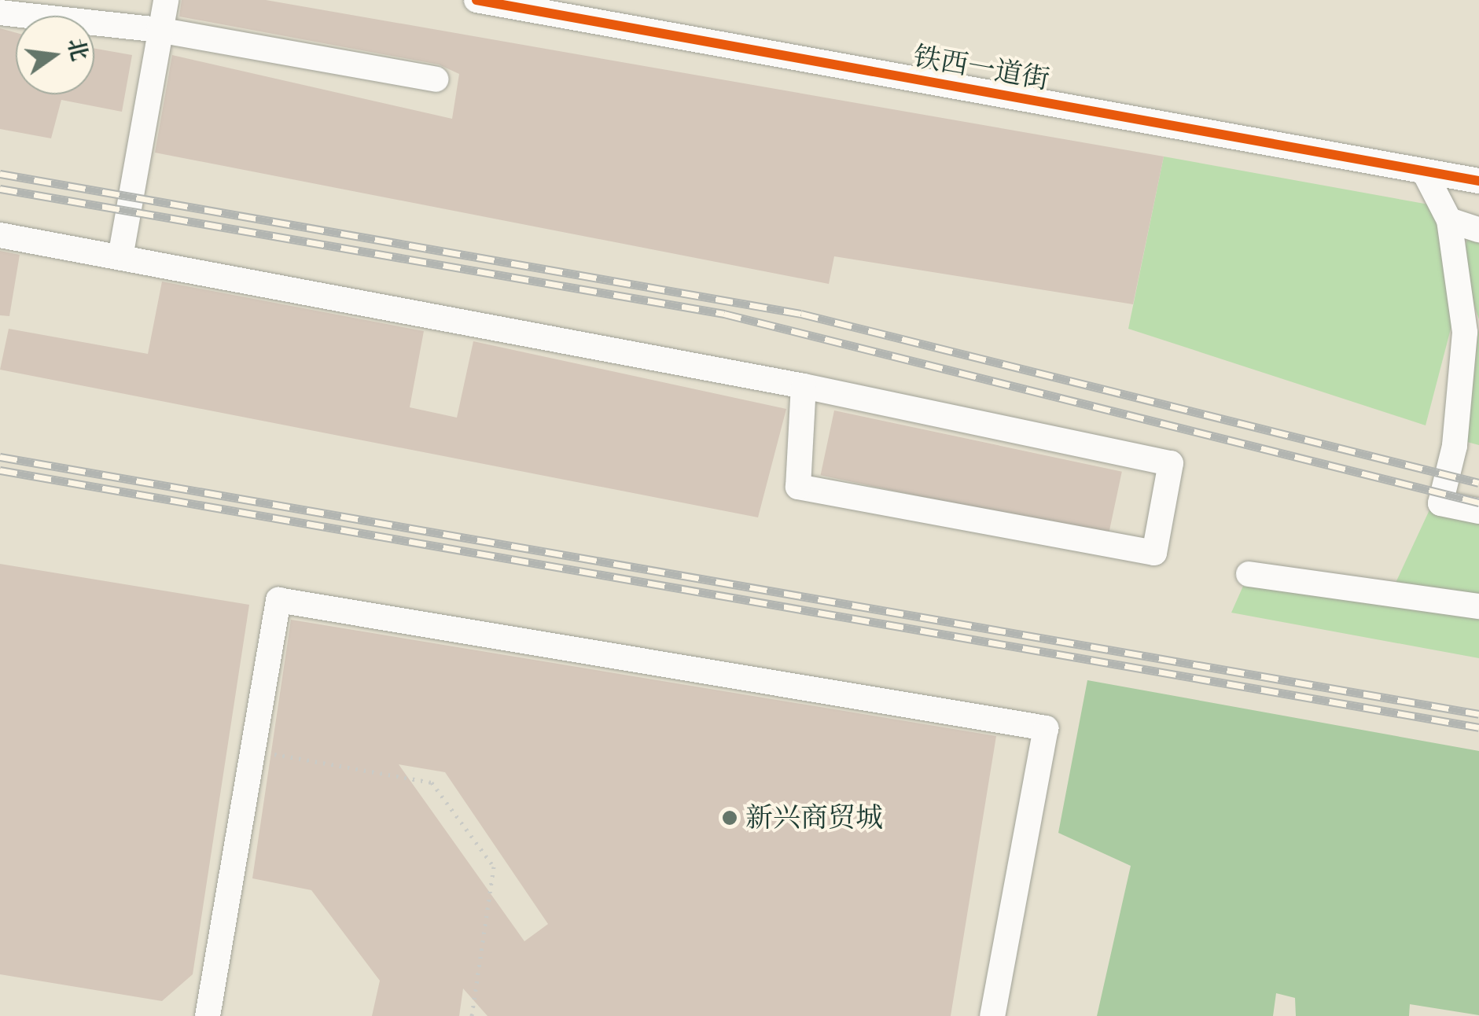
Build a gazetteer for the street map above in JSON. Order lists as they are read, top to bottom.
{
  "streets": {
    "street": ["铁西一道街"]
  },
  "places": ["新兴商贸城"],
  "north": "right"
}
